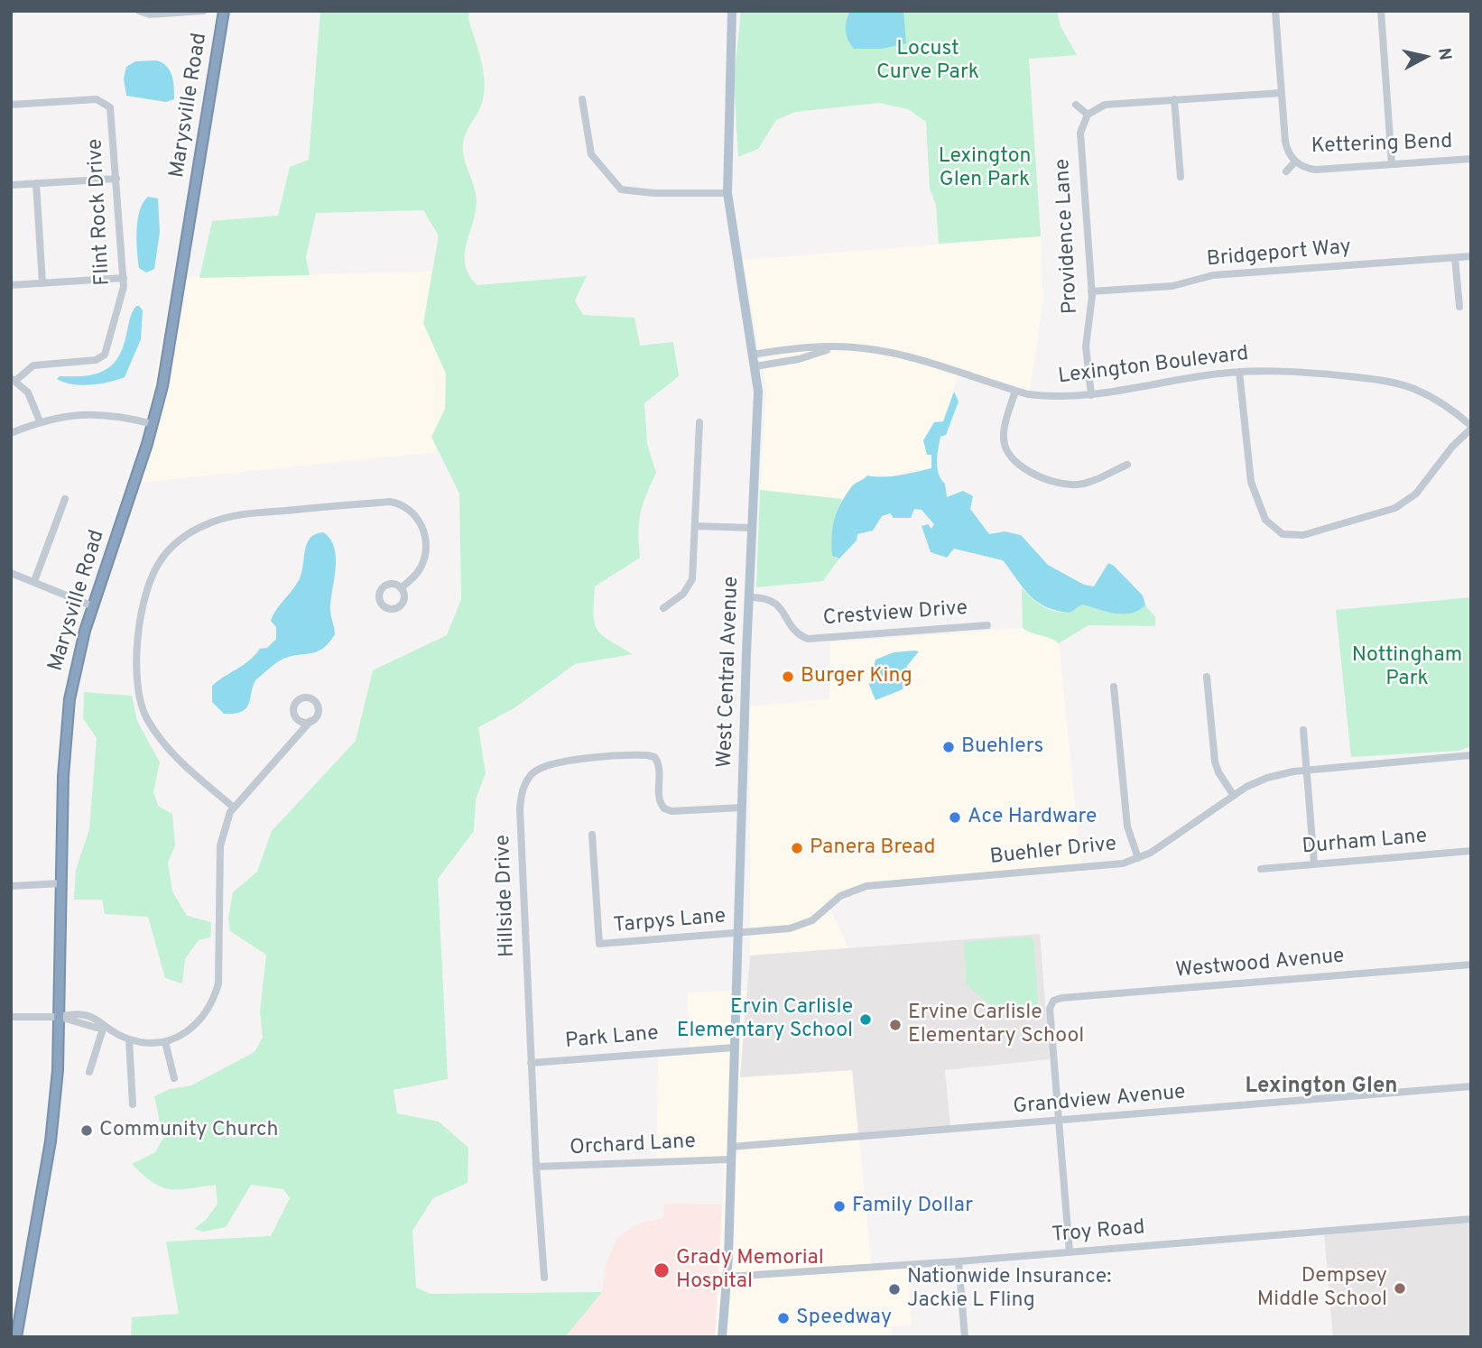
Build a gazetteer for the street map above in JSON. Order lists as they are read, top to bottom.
{
  "streets": {
    "highway": ["Marysville Road"],
    "main road": ["West Central Avenue"],
    "street": [
      "Kettering Bend",
      "Flint Rock Drive",
      "Providence Lane",
      "Bridgeport Way",
      "Lexington Boulevard",
      "Crestview Drive",
      "Durham Lane",
      "Buehler Drive",
      "Hillside Drive",
      "Tarpys Lane",
      "Westwood Avenue",
      "Park Lane",
      "Grandview Avenue",
      "Orchard Lane",
      "Troy Road"
    ]
  },
  "crossings": [
    ["Providence Lane", "Bridgeport Way"],
    ["Providence Lane", "Lexington Boulevard"],
    ["Lexington Boulevard", "West Central Avenue"],
    ["Crestview Drive", "West Central Avenue"],
    ["West Central Avenue", "Buehler Drive"],
    ["West Central Avenue", "Hillside Drive"],
    ["West Central Avenue", "Tarpys Lane"],
    ["West Central Avenue", "Park Lane"],
    ["West Central Avenue", "Grandview Avenue"],
    ["West Central Avenue", "Orchard Lane"],
    ["West Central Avenue", "Troy Road"],
    ["Buehler Drive", "Tarpys Lane"],
    ["Hillside Drive", "Park Lane"],
    ["Hillside Drive", "Orchard Lane"],
    ["Westwood Avenue", "Grandview Avenue"]
  ],
  "districts": ["Lexington Glen"],
  "parks": ["Locust Curve Park", "Lexington Glen Park", "Nottingham Park"],
  "places": [
    "Burger King",
    "Buehlers",
    "Ace Hardware",
    "Panera Bread",
    "Ervin Carlisle Elementary School",
    "Ervine Carlisle Elementary School",
    "Community Church",
    "Family Dollar",
    "Grady Memorial Hospital",
    "Dempsey Middle School",
    "Nationwide Insurance: Jackie L Fling",
    "Speedway"
  ],
  "north": "right"
}
